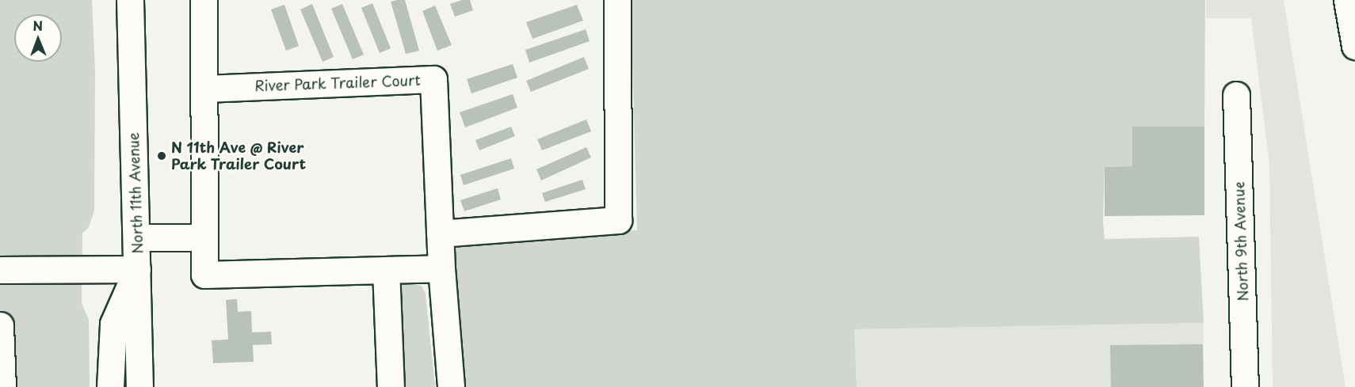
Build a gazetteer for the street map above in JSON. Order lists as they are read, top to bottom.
{
  "streets": {
    "street": ["River Park Trailer Court", "North 11th Avenue", "North 9th Avenue"]
  },
  "places": ["N 11th Ave @ River Park Trailer Court"],
  "north": "top"
}
